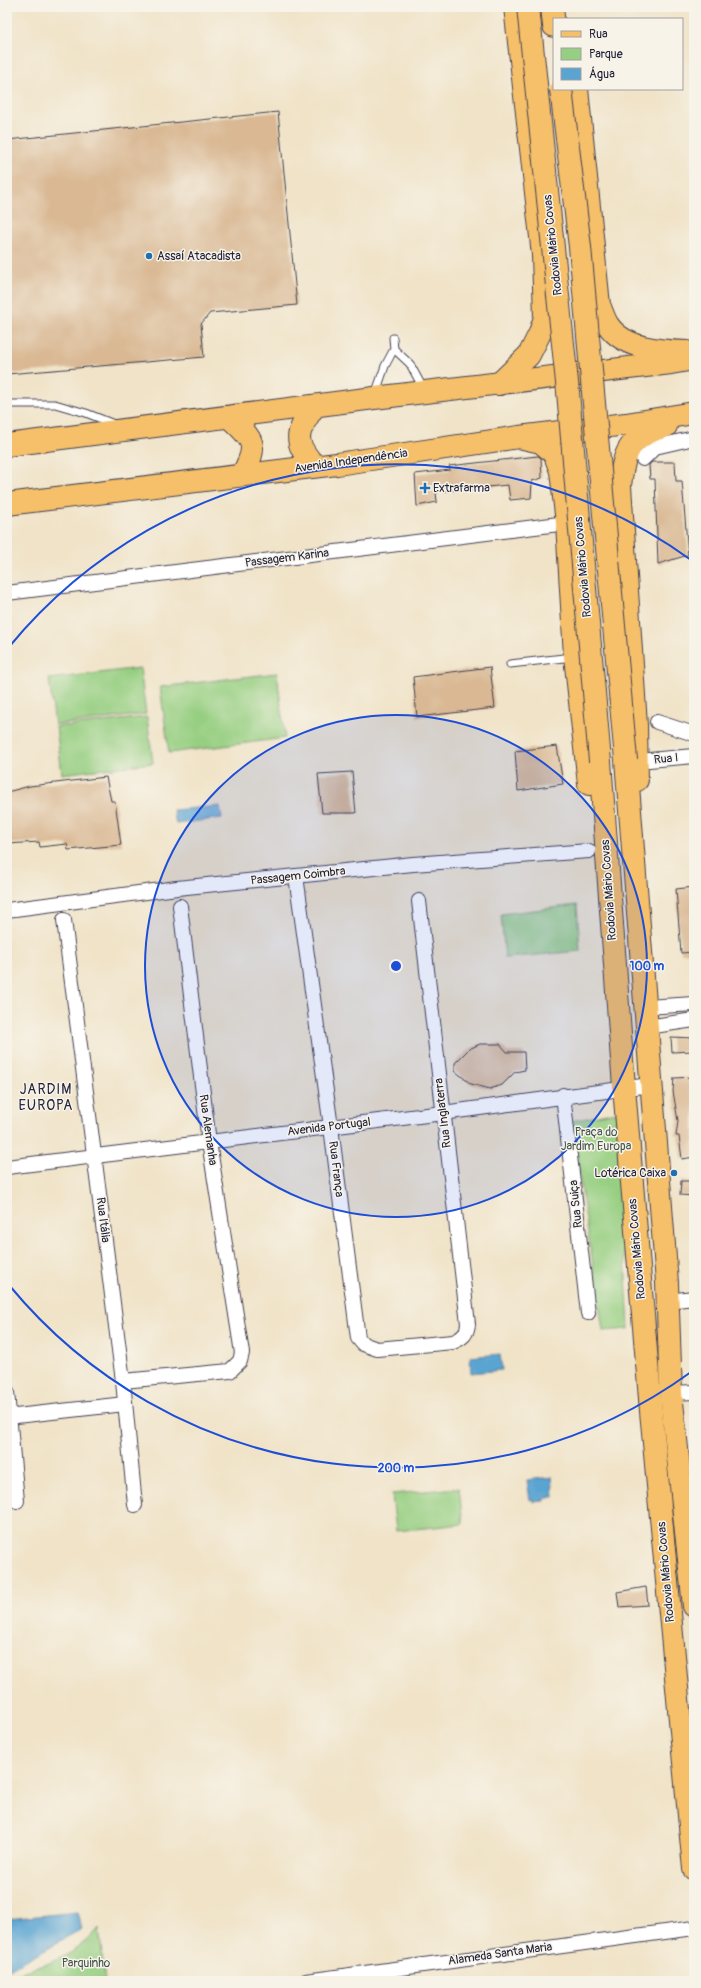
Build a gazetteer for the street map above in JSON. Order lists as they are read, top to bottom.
{
  "streets": {
    "main road": ["Rodovia Mário Covas", "Avenida Independência"],
    "street": [
      "Passagem Karina",
      "Rua I",
      "Passagem Coimbra",
      "Rua Inglaterra",
      "Avenida Portugal",
      "Rua Alemanha",
      "Rua França",
      "Rua Suiça",
      "Rua Itália",
      "Alameda Santa Maria"
    ]
  },
  "crossings": [
    ["Rodovia Mário Covas", "Rua I"],
    ["Rodovia Mário Covas", "Passagem Coimbra"],
    ["Rodovia Mário Covas", "Avenida Portugal"],
    ["Passagem Coimbra", "Rua França"],
    ["Rua Inglaterra", "Avenida Portugal"],
    ["Rua Inglaterra", "Rua França"],
    ["Avenida Portugal", "Rua Alemanha"],
    ["Avenida Portugal", "Rua França"],
    ["Avenida Portugal", "Rua Suiça"],
    ["Avenida Portugal", "Rua Itália"],
    ["Rua Alemanha", "Rua Itália"]
  ],
  "districts": ["JARDIM EUROPA"],
  "parks": ["Praça do Jardim Europa", "Parquinho"],
  "places": {
    "other": ["Assaí Atacadista", "Lotérica Caixa"],
    "health": ["Extrafarma"]
  },
  "legend": ["Rua", "Parque", "Água"],
  "rings": ["100 m", "200 m"]
}
